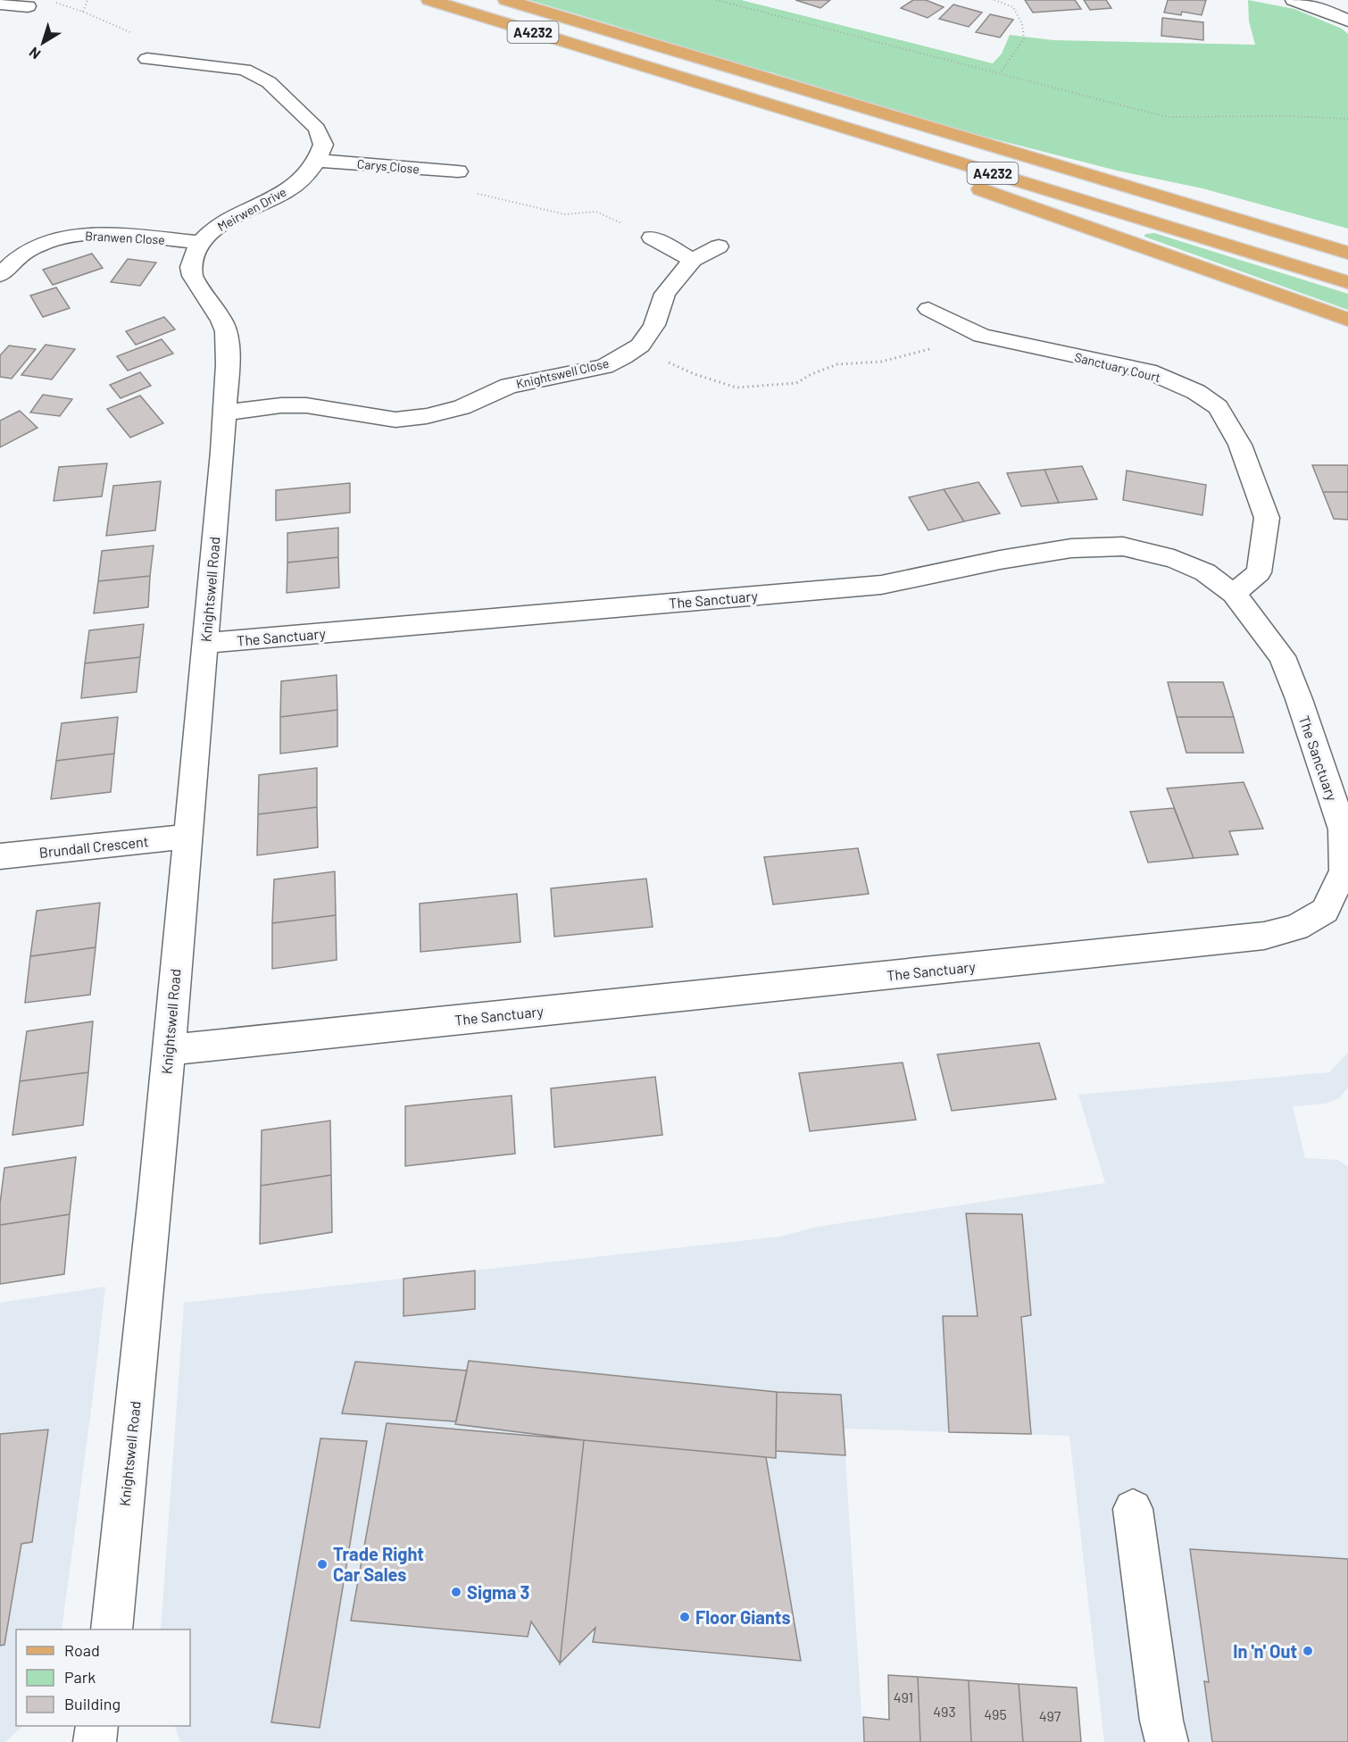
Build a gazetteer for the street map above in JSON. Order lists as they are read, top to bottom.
{
  "streets": {
    "main road": ["A4232"],
    "street": [
      "Carys Close",
      "Meirwen Drive",
      "Branwen Close",
      "Sanctuary Court",
      "Knightswell Close",
      "Knightswell Road",
      "The Sanctuary",
      "Brundall Crescent"
    ]
  },
  "crossings": [
    ["Carys Close", "Meirwen Drive"],
    ["Meirwen Drive", "Branwen Close"],
    ["Sanctuary Court", "The Sanctuary"],
    ["Knightswell Close", "Knightswell Road"],
    ["Knightswell Road", "The Sanctuary"],
    ["Knightswell Road", "Brundall Crescent"]
  ],
  "places": [
    "Trade Right Car Sales",
    "Sigma 3",
    "Floor Giants",
    "In 'n' Out"
  ],
  "house_numbers": [
    "491",
    "493",
    "495",
    "497"
  ],
  "legend": ["Road", "Park", "Building"],
  "north": "bottom left"
}
